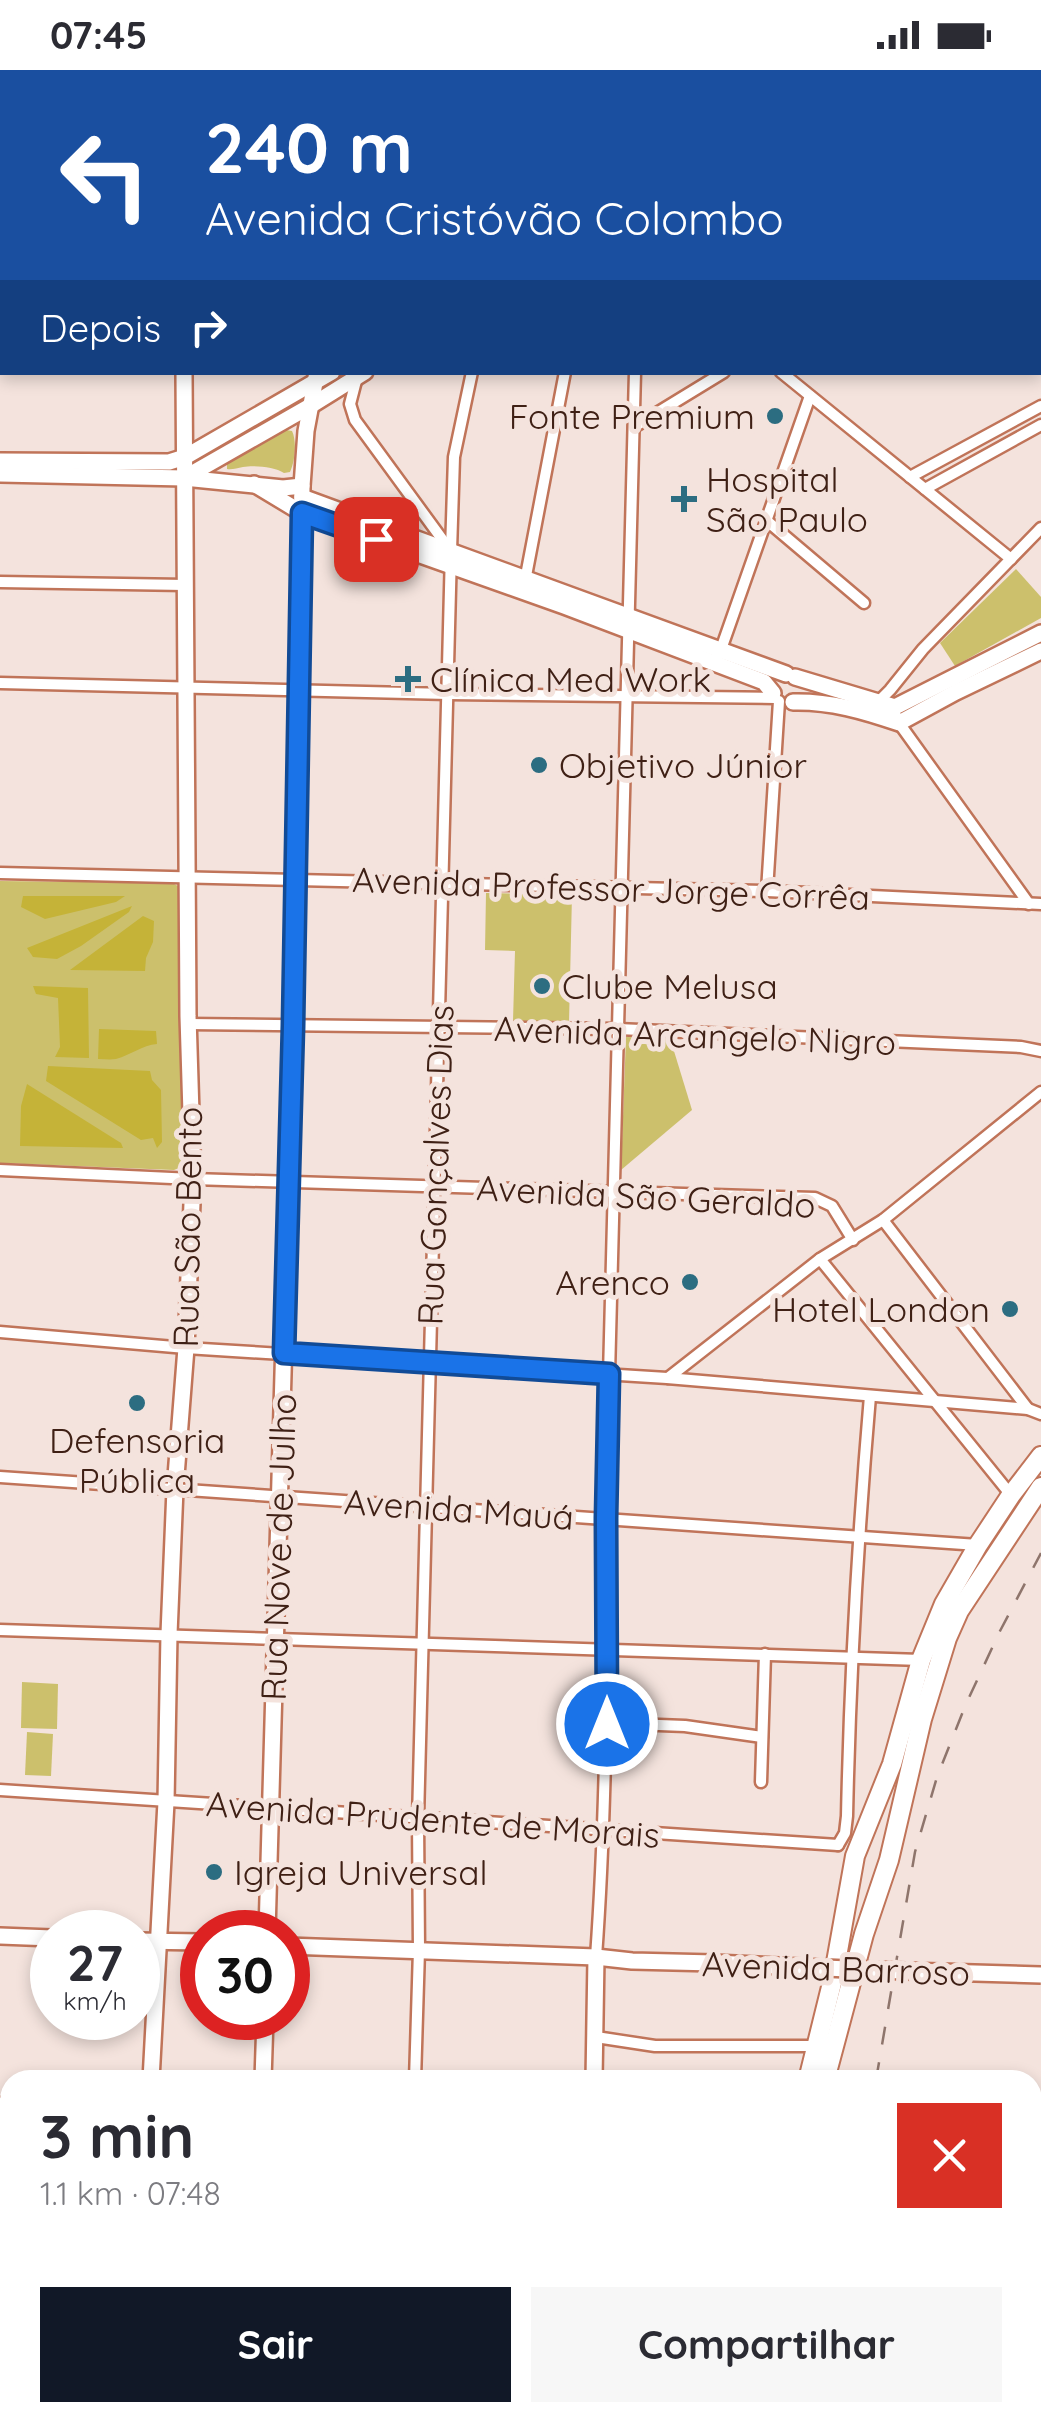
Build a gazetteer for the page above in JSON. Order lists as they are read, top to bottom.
{
  "streets": {
    "street": [
      "Avenida Professor Jorge Corrêa",
      "Avenida Arcangelo Nigro",
      "Rua Gonçalves Dias",
      "Avenida São Geraldo",
      "Rua São Bento",
      "Avenida Mauá",
      "Rua Nove de Julho",
      "Avenida Prudente de Morais",
      "Avenida Barroso"
    ]
  },
  "crossings": [
    ["Avenida Professor Jorge Corrêa", "Rua Gonçalves Dias"],
    ["Avenida Professor Jorge Corrêa", "Rua São Bento"],
    ["Avenida Professor Jorge Corrêa", "Rua Nove de Julho"],
    ["Avenida Arcangelo Nigro", "Rua Gonçalves Dias"],
    ["Avenida Arcangelo Nigro", "Rua São Bento"],
    ["Avenida Arcangelo Nigro", "Rua Nove de Julho"],
    ["Rua Gonçalves Dias", "Avenida São Geraldo"],
    ["Rua Gonçalves Dias", "Avenida Mauá"],
    ["Rua Gonçalves Dias", "Avenida Prudente de Morais"],
    ["Rua Gonçalves Dias", "Avenida Barroso"],
    ["Avenida São Geraldo", "Rua São Bento"],
    ["Avenida São Geraldo", "Rua Nove de Julho"],
    ["Rua São Bento", "Avenida Mauá"],
    ["Rua São Bento", "Avenida Prudente de Morais"],
    ["Avenida Mauá", "Rua Nove de Julho"],
    ["Rua Nove de Julho", "Avenida Prudente de Morais"]
  ],
  "places": {
    "other": [
      "Fonte Premium",
      "Objetivo Júnior",
      "Clube Melusa",
      "Arenco",
      "Hotel London",
      "Defensoria Pública",
      "Igreja Universal"
    ],
    "health": ["Hospital São Paulo", "Clínica Med Work"]
  },
  "page": {
    "status": "07:45",
    "turn": ["240 m", "Avenida Cristóvão Colombo"],
    "then": "Depois",
    "speed": "27 km/h",
    "limit": "30",
    "heading": ["3 min", "1.1 km · 07:48"],
    "buttons": ["Sair", "Compartilhar"]
  }
}
